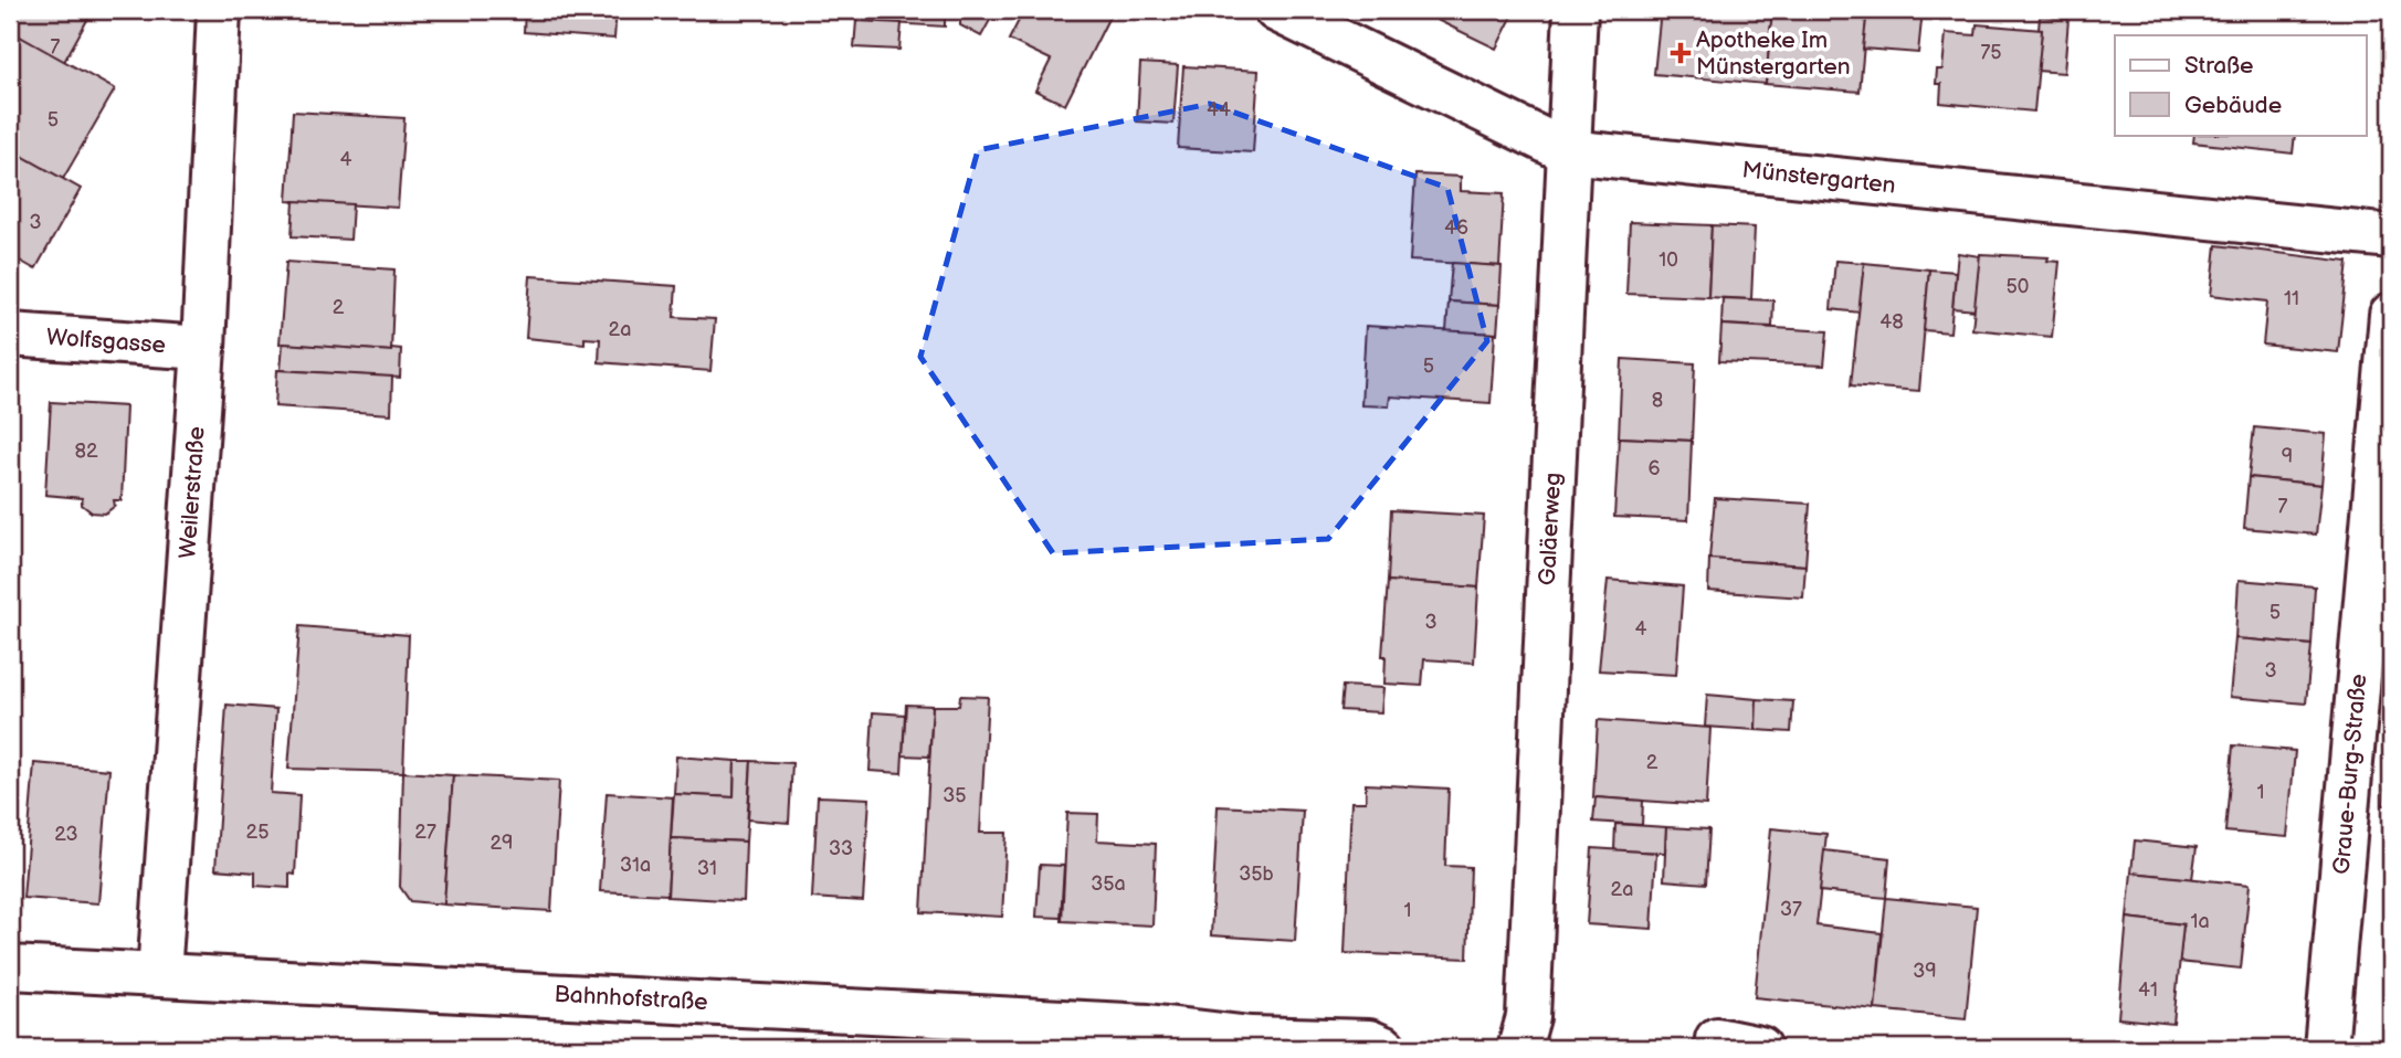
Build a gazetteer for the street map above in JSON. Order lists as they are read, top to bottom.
{
  "streets": {
    "street": [
      "Münstergarten",
      "Wolfsgasse",
      "Weilerstraße",
      "Galäerweg",
      "Graue-Burg-Straße",
      "Bahnhofstraße"
    ]
  },
  "crossings": [
    ["Münstergarten", "Galäerweg"],
    ["Wolfsgasse", "Weilerstraße"],
    ["Weilerstraße", "Bahnhofstraße"]
  ],
  "places": {
    "health": ["Apotheke Im Münstergarten"]
  },
  "house_numbers": [
    "7",
    "75",
    "44",
    "5",
    "4",
    "3",
    "46",
    "10",
    "50",
    "11",
    "2",
    "48",
    "2a",
    "5",
    "8",
    "82",
    "9",
    "6",
    "7",
    "5",
    "3",
    "4",
    "3",
    "2",
    "1",
    "35",
    "25",
    "27",
    "23",
    "29",
    "33",
    "31a",
    "31",
    "35b",
    "35a",
    "2a",
    "37",
    "1",
    "1a",
    "39",
    "41"
  ],
  "legend": ["Straße", "Gebäude"]
}
